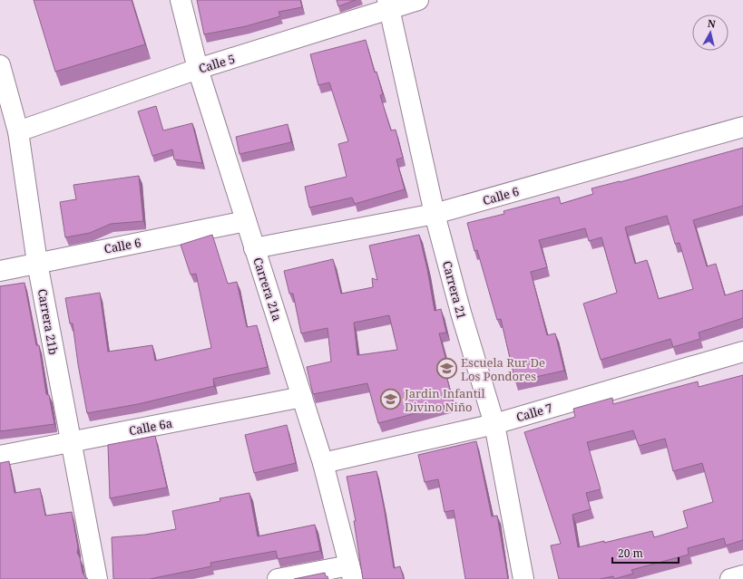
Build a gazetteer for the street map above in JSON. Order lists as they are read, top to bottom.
{
  "streets": {
    "street": [
      "Calle 5",
      "Calle 6",
      "Carrera 21a",
      "Carrera 21",
      "Carrera 21b",
      "Calle 7",
      "Calle 6a"
    ]
  },
  "crossings": [
    ["Calle 5", "Carrera 21a"],
    ["Calle 5", "Carrera 21"],
    ["Calle 5", "Carrera 21b"],
    ["Calle 6", "Carrera 21a"],
    ["Calle 6", "Carrera 21"],
    ["Calle 6", "Carrera 21b"],
    ["Carrera 21a", "Calle 7"],
    ["Carrera 21a", "Calle 6a"],
    ["Carrera 21", "Calle 7"],
    ["Carrera 21b", "Calle 6a"]
  ],
  "places": {
    "school or university": ["Escuela Rur De Los Pondores", "Jardin Infantil Divino Niño"]
  },
  "scale_bar": "20 m",
  "north": "top"
}
